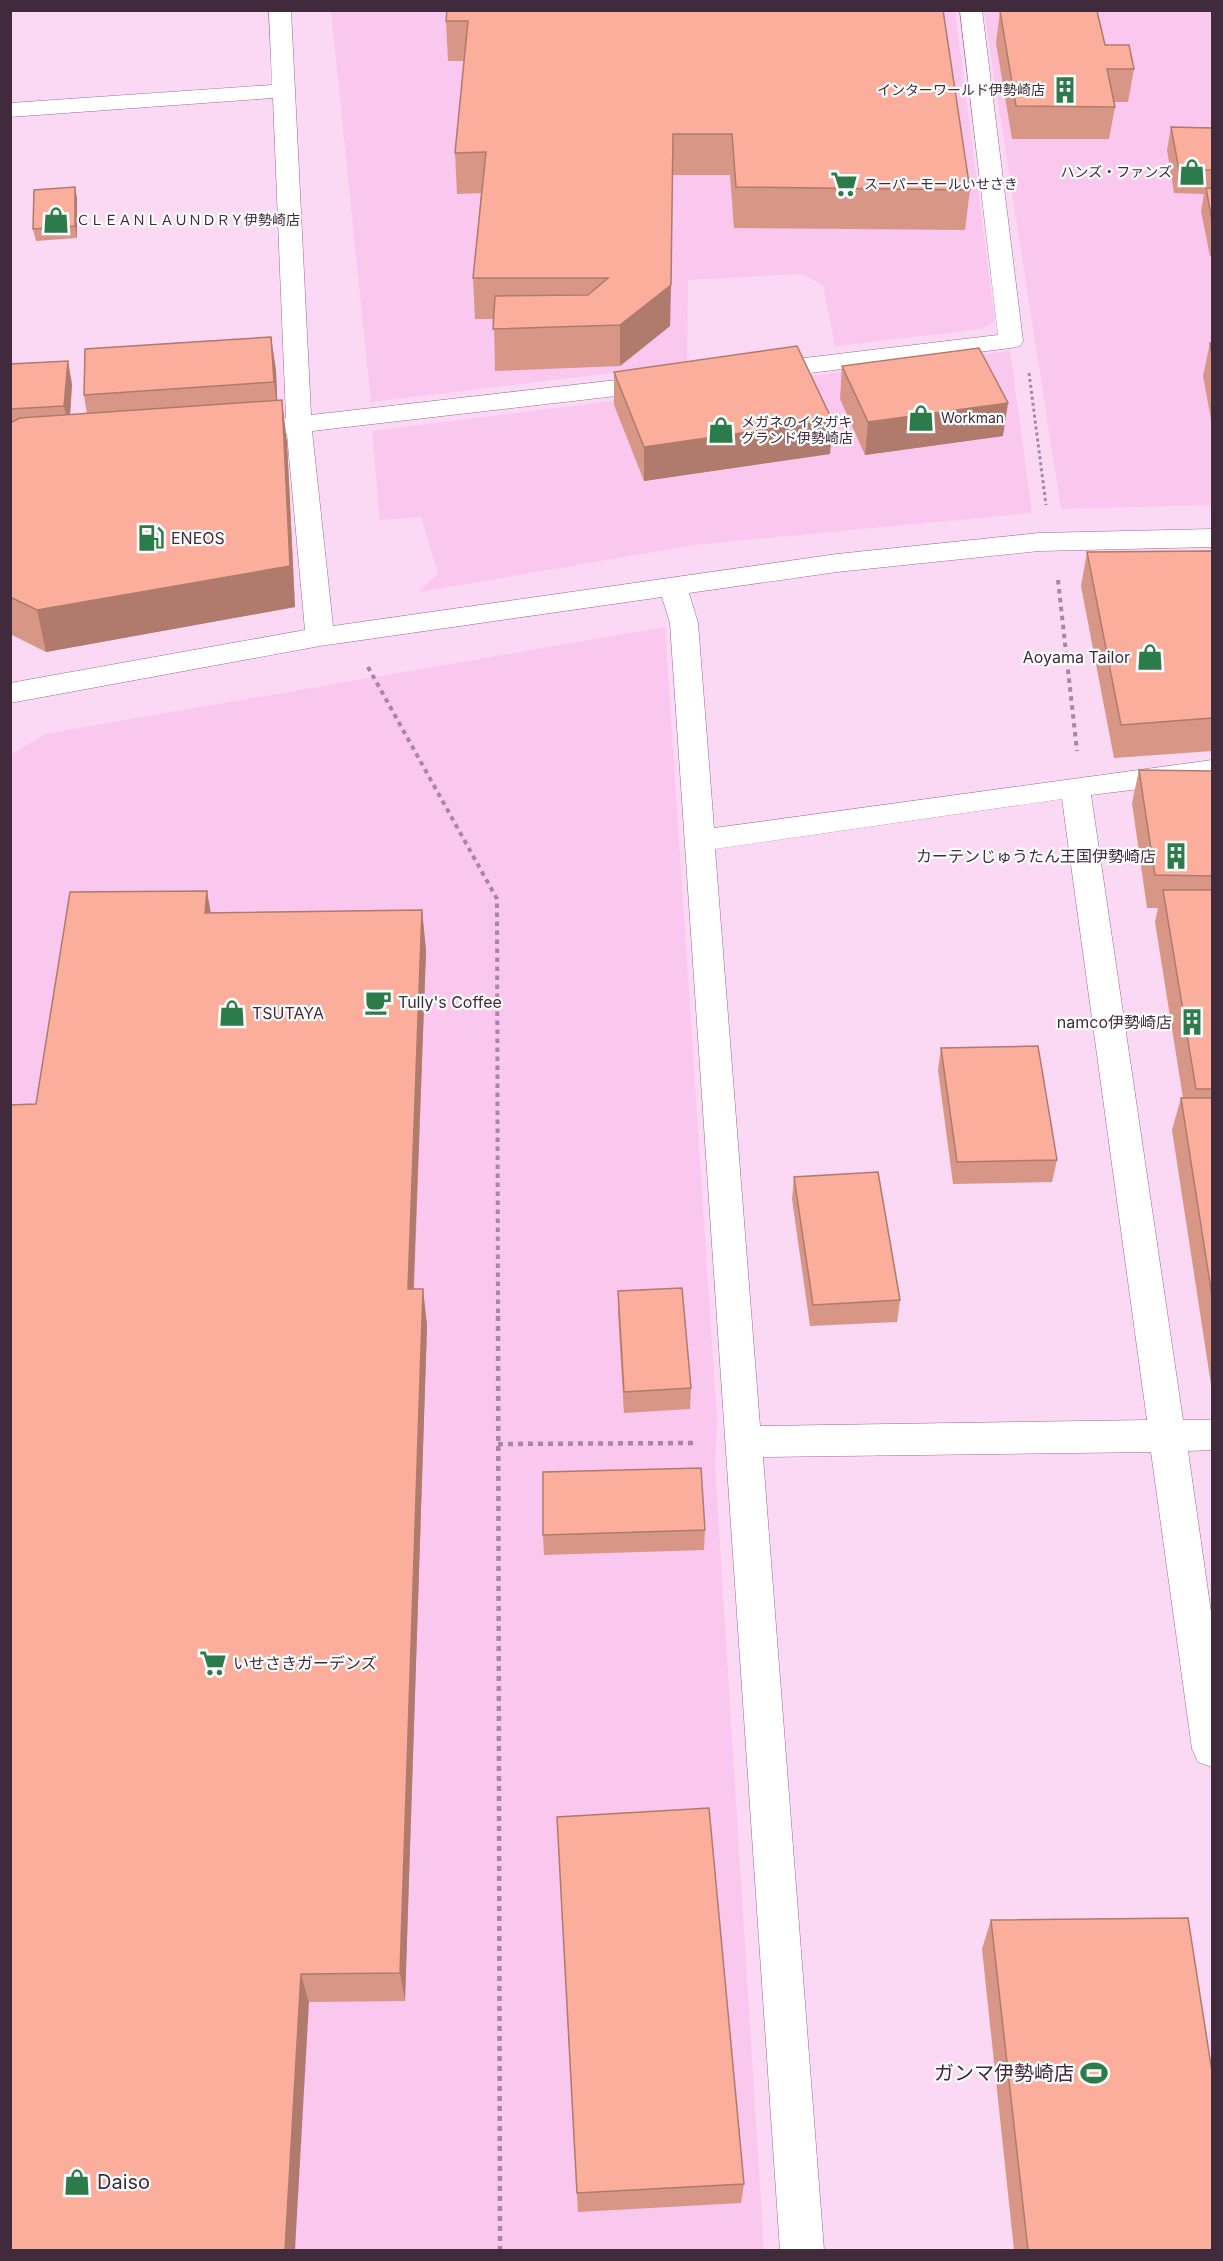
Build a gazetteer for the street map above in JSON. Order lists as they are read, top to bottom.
{
  "places": {
    "building": ["インターワールド伊勢崎店", "カーテンじゅうたん王国伊勢崎店", "namco伊勢崎店"],
    "shop": [
      "ハンズ・ファンズ",
      "ＣＬＥＡＮＬＡＵＮＤＲＹ伊勢崎店",
      "Workman",
      "メガネのイタガキ グランド伊勢崎店",
      "Aoyama Tailor",
      "TSUTAYA",
      "Daiso"
    ],
    "supermarket": ["スーパーモールいせさき", "いせさきガーデンズ"],
    "fuel station": ["ENEOS"],
    "cafe": ["Tully's Coffee"],
    "sports": ["ガンマ伊勢崎店"]
  }
}
